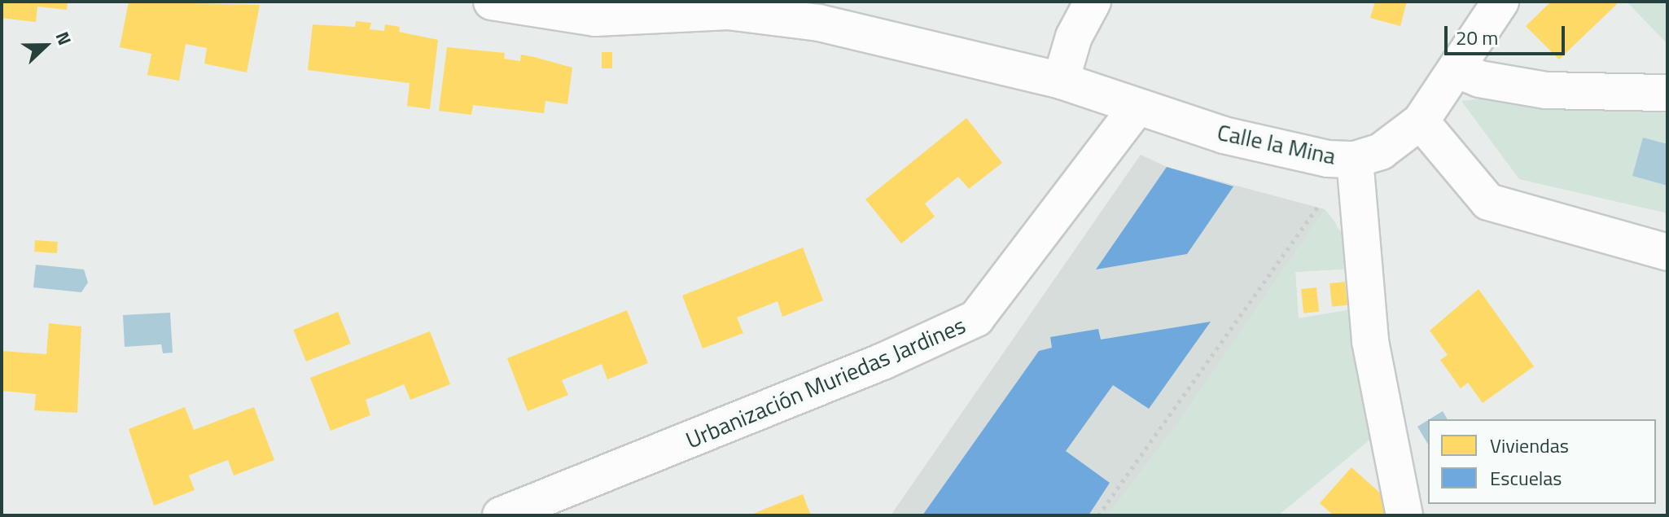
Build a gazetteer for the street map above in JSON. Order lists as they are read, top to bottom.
{
  "streets": {
    "street": ["Calle la Mina", "Urbanización Muriedas Jardines"]
  },
  "crossings": [
    ["Calle la Mina", "Urbanización Muriedas Jardines"]
  ],
  "legend": ["Viviendas", "Escuelas"],
  "scale_bar": "20 m",
  "north": "right"
}
